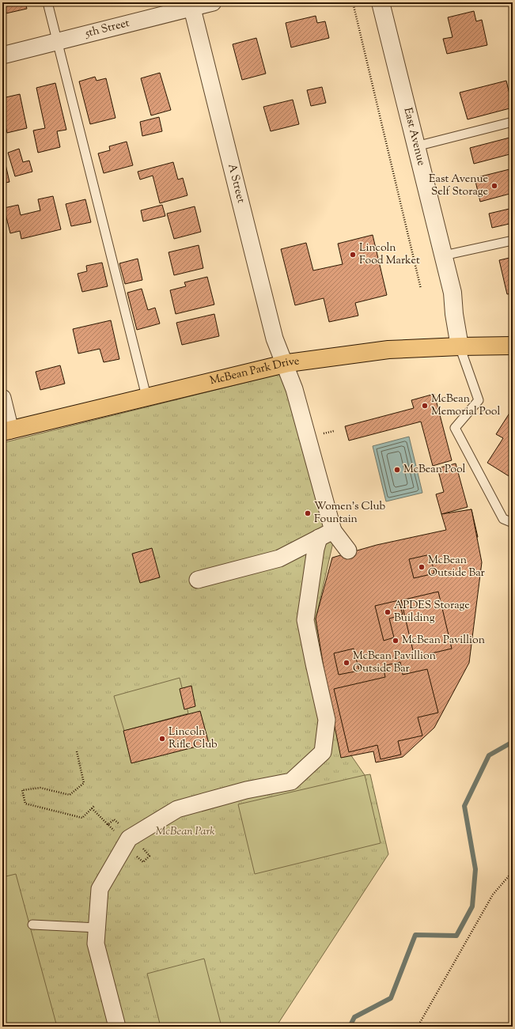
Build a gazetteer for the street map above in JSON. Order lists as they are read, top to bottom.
{
  "streets": {
    "main road": ["McBean Park Drive"],
    "street": ["5th Street", "East Avenue", "A Street"]
  },
  "crossings": [
    ["5th Street", "A Street"],
    ["East Avenue", "McBean Park Drive"],
    ["A Street", "McBean Park Drive"]
  ],
  "parks": ["McBean Park"],
  "places": [
    "East Avenue Self Storage",
    "Lincoln Food Market",
    "McBean Memorial Pool",
    "McBean Pool",
    "Women's Club Fountain",
    "McBean Outside Bar",
    "APDES Storage Building",
    "McBean Pavillion",
    "McBean Pavillion Outside Bar",
    "Lincoln Rifle Club"
  ]
}
